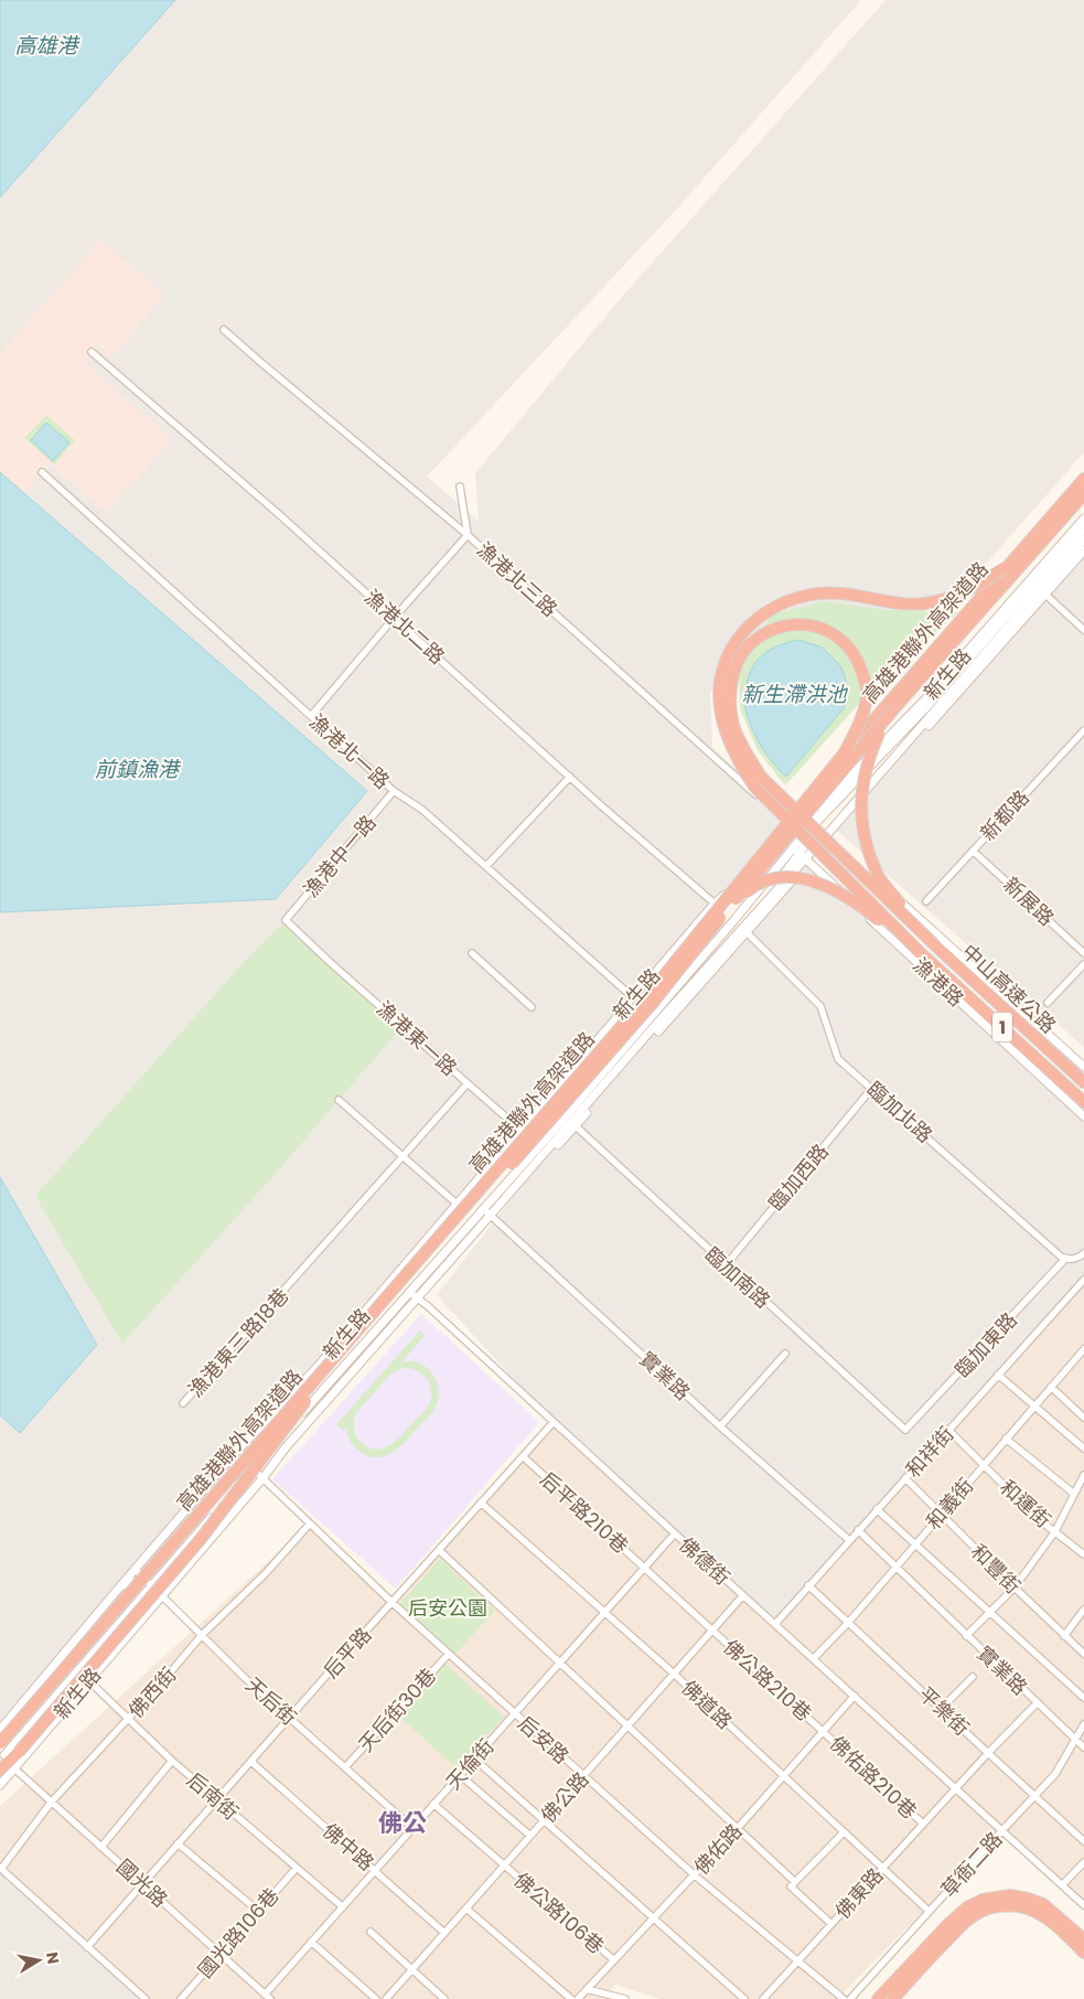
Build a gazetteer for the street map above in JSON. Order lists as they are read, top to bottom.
{
  "streets": {
    "highway": ["高雄港聯外高架道路", "中山高速公路", "1"],
    "street": [
      "漁港北三路",
      "漁港北二路",
      "新生路",
      "漁港北一路",
      "新都路",
      "漁港中一路",
      "新展路",
      "漁港路",
      "漁港東一路",
      "臨加北路",
      "臨加西路",
      "臨加南路",
      "漁港東三路18巷",
      "臨加東路",
      "實業路",
      "和祥街",
      "和義街",
      "和運街",
      "后平路210巷",
      "佛德街",
      "和豐街",
      "后平路",
      "佛公路210巷",
      "佛西街",
      "天后街",
      "佛道路",
      "天后街30巷",
      "平樂街",
      "后安路",
      "天倫街",
      "佛佑路210巷",
      "后南街",
      "佛公路",
      "佛中路",
      "佛佑路",
      "草衙二路",
      "國光路",
      "佛東路",
      "佛公路106巷",
      "國光路106巷"
    ]
  },
  "crossings": [
    ["漁港北三路", "新生路"],
    ["漁港北二路", "新生路"],
    ["高雄港聯外高架道路", "新生路"],
    ["新生路", "漁港北一路"],
    ["新生路", "漁港路"],
    ["新生路", "漁港東一路"],
    ["新生路", "臨加北路"],
    ["新生路", "臨加南路"],
    ["新生路", "實業路"],
    ["新生路", "佛德街"],
    ["新生路", "天后街"],
    ["新生路", "后安路"],
    ["新生路", "后南街"],
    ["新生路", "國光路"],
    ["漁港北一路", "漁港中一路"],
    ["新都路", "新展路"],
    ["漁港中一路", "漁港東一路"],
    ["漁港東一路", "漁港東三路18巷"],
    ["臨加北路", "臨加西路"],
    ["臨加北路", "臨加東路"],
    ["臨加西路", "臨加南路"],
    ["臨加南路", "臨加東路"],
    ["實業路", "和祥街"],
    ["實業路", "和義街"],
    ["實業路", "草衙二路"],
    ["和祥街", "和運街"],
    ["和祥街", "佛德街"],
    ["和祥街", "和豐街"],
    ["和祥街", "平樂街"],
    ["和義街", "和運街"],
    ["和義街", "佛德街"],
    ["和義街", "和豐街"],
    ["和義街", "平樂街"],
    ["后平路210巷", "后平路"],
    ["后平路210巷", "佛公路210巷"],
    ["后平路210巷", "天倫街"],
    ["后平路210巷", "佛公路"],
    ["佛德街", "后平路"],
    ["佛德街", "天倫街"],
    ["佛德街", "佛公路"],
    ["佛德街", "佛佑路"],
    ["佛德街", "草衙二路"],
    ["佛德街", "佛東路"],
    ["后平路", "天后街"],
    ["后平路", "佛道路"],
    ["后平路", "后安路"],
    ["后平路", "后南街"],
    ["后平路", "佛中路"],
    ["后平路", "國光路"],
    ["佛公路210巷", "佛佑路210巷"],
    ["佛公路210巷", "佛公路"],
    ["佛公路210巷", "佛佑路"],
    ["佛西街", "天后街"],
    ["佛西街", "后安路"],
    ["佛西街", "后南街"],
    ["佛西街", "國光路"],
    ["天后街", "天后街30巷"],
    ["天后街", "天倫街"],
    ["佛道路", "天倫街"],
    ["佛道路", "佛公路"],
    ["佛道路", "佛佑路"],
    ["佛道路", "草衙二路"],
    ["佛道路", "佛東路"],
    ["天后街30巷", "后安路"],
    ["平樂街", "草衙二路"],
    ["平樂街", "佛東路"],
    ["后安路", "天倫街"],
    ["后安路", "佛公路"],
    ["后安路", "佛佑路"],
    ["后安路", "佛東路"],
    ["天倫街", "后南街"],
    ["天倫街", "佛中路"],
    ["天倫街", "國光路"],
    ["天倫街", "佛公路106巷"],
    ["佛佑路210巷", "佛佑路"],
    ["佛佑路210巷", "佛東路"],
    ["后南街", "國光路106巷"],
    ["佛公路", "佛中路"],
    ["佛公路", "佛公路106巷"],
    ["佛佑路", "佛公路106巷"],
    ["國光路", "國光路106巷"]
  ],
  "districts": ["佛公"],
  "water": ["高雄港", "新生滯洪池", "前鎮漁港"],
  "parks": ["后安公園"],
  "north": "right"
}
